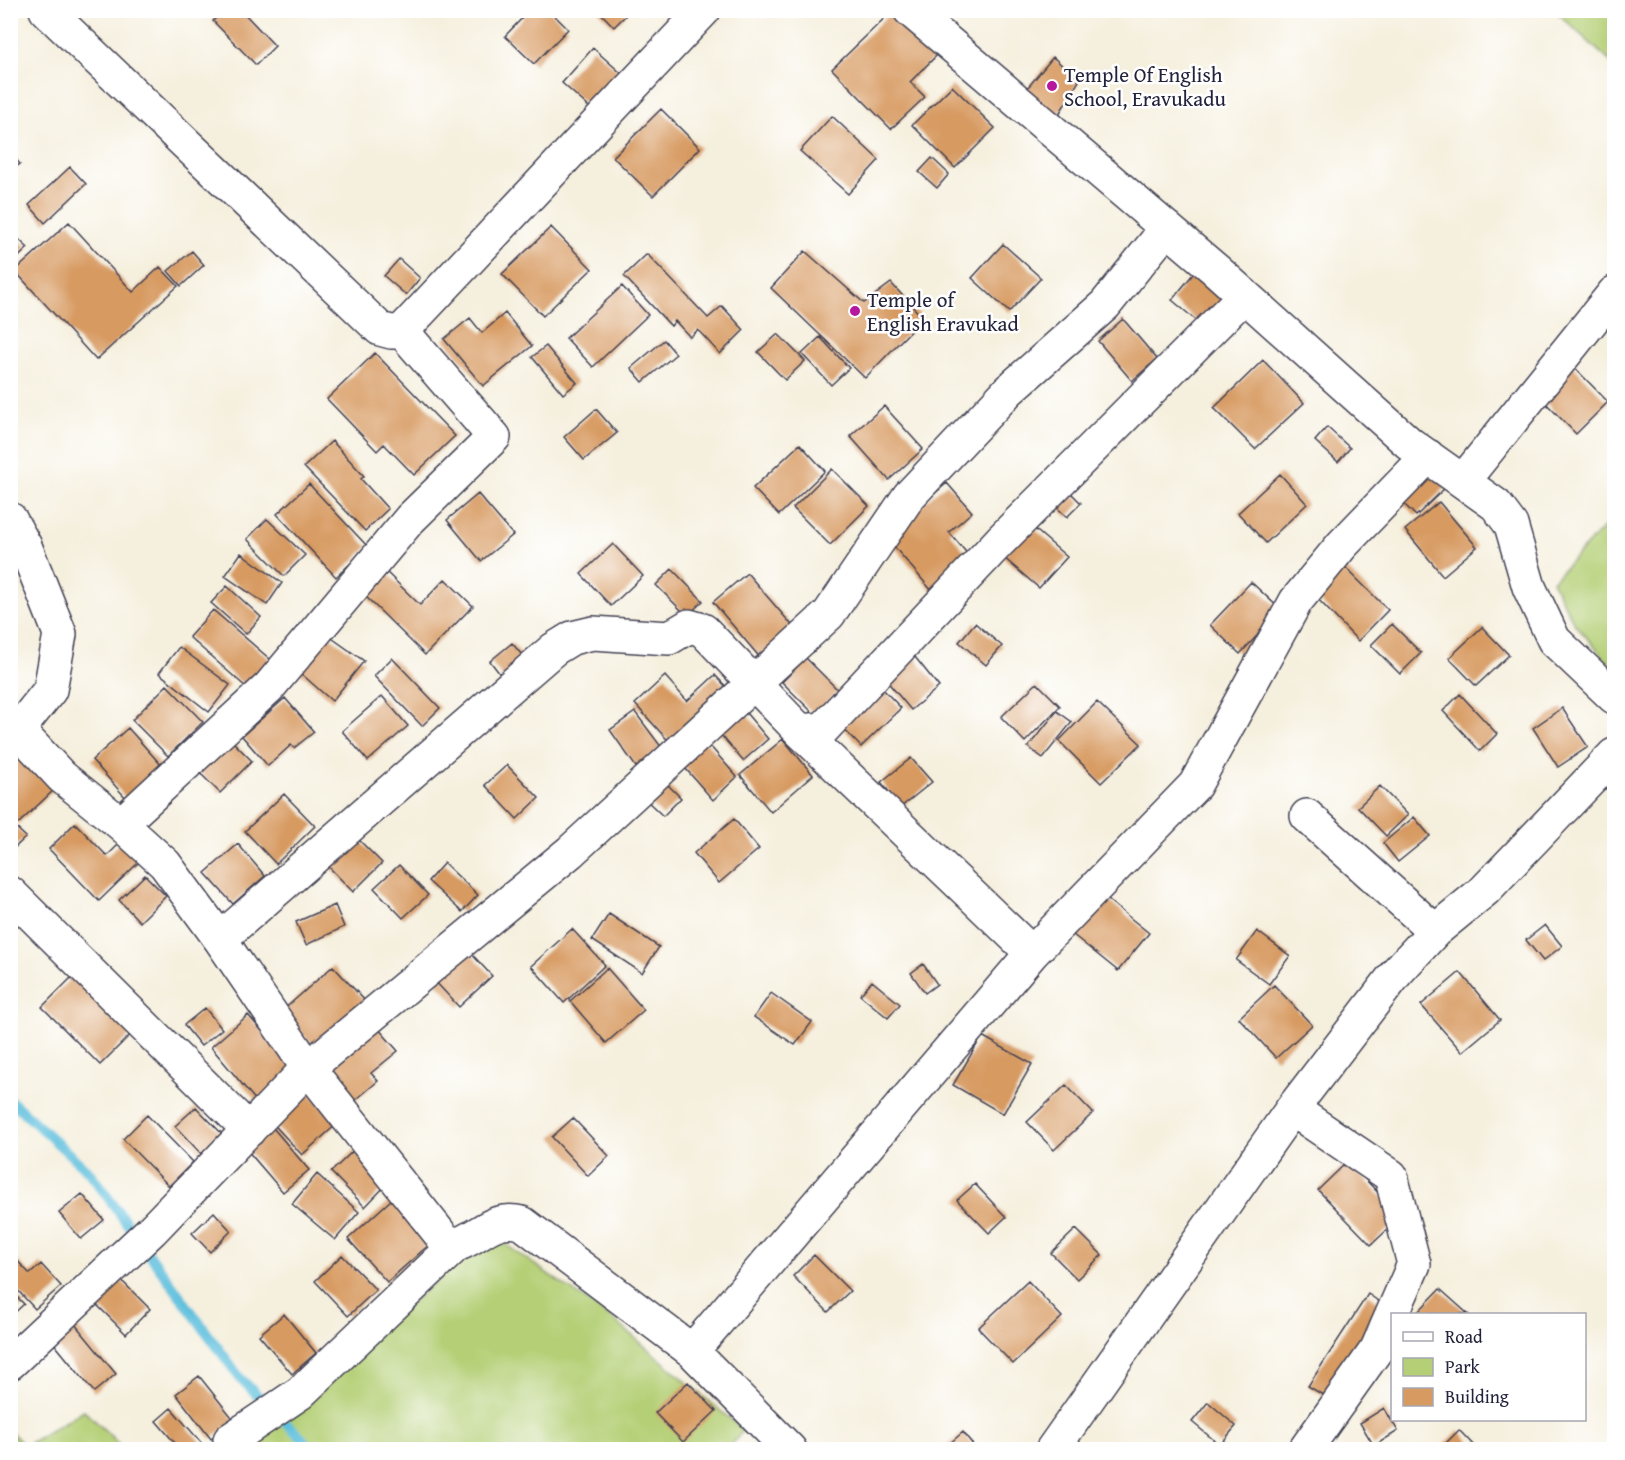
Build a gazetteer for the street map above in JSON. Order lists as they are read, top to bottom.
{
  "places": ["Temple Of English School, Eravukadu", "Temple of English Eravukad"],
  "legend": ["Road", "Park", "Building"]
}
